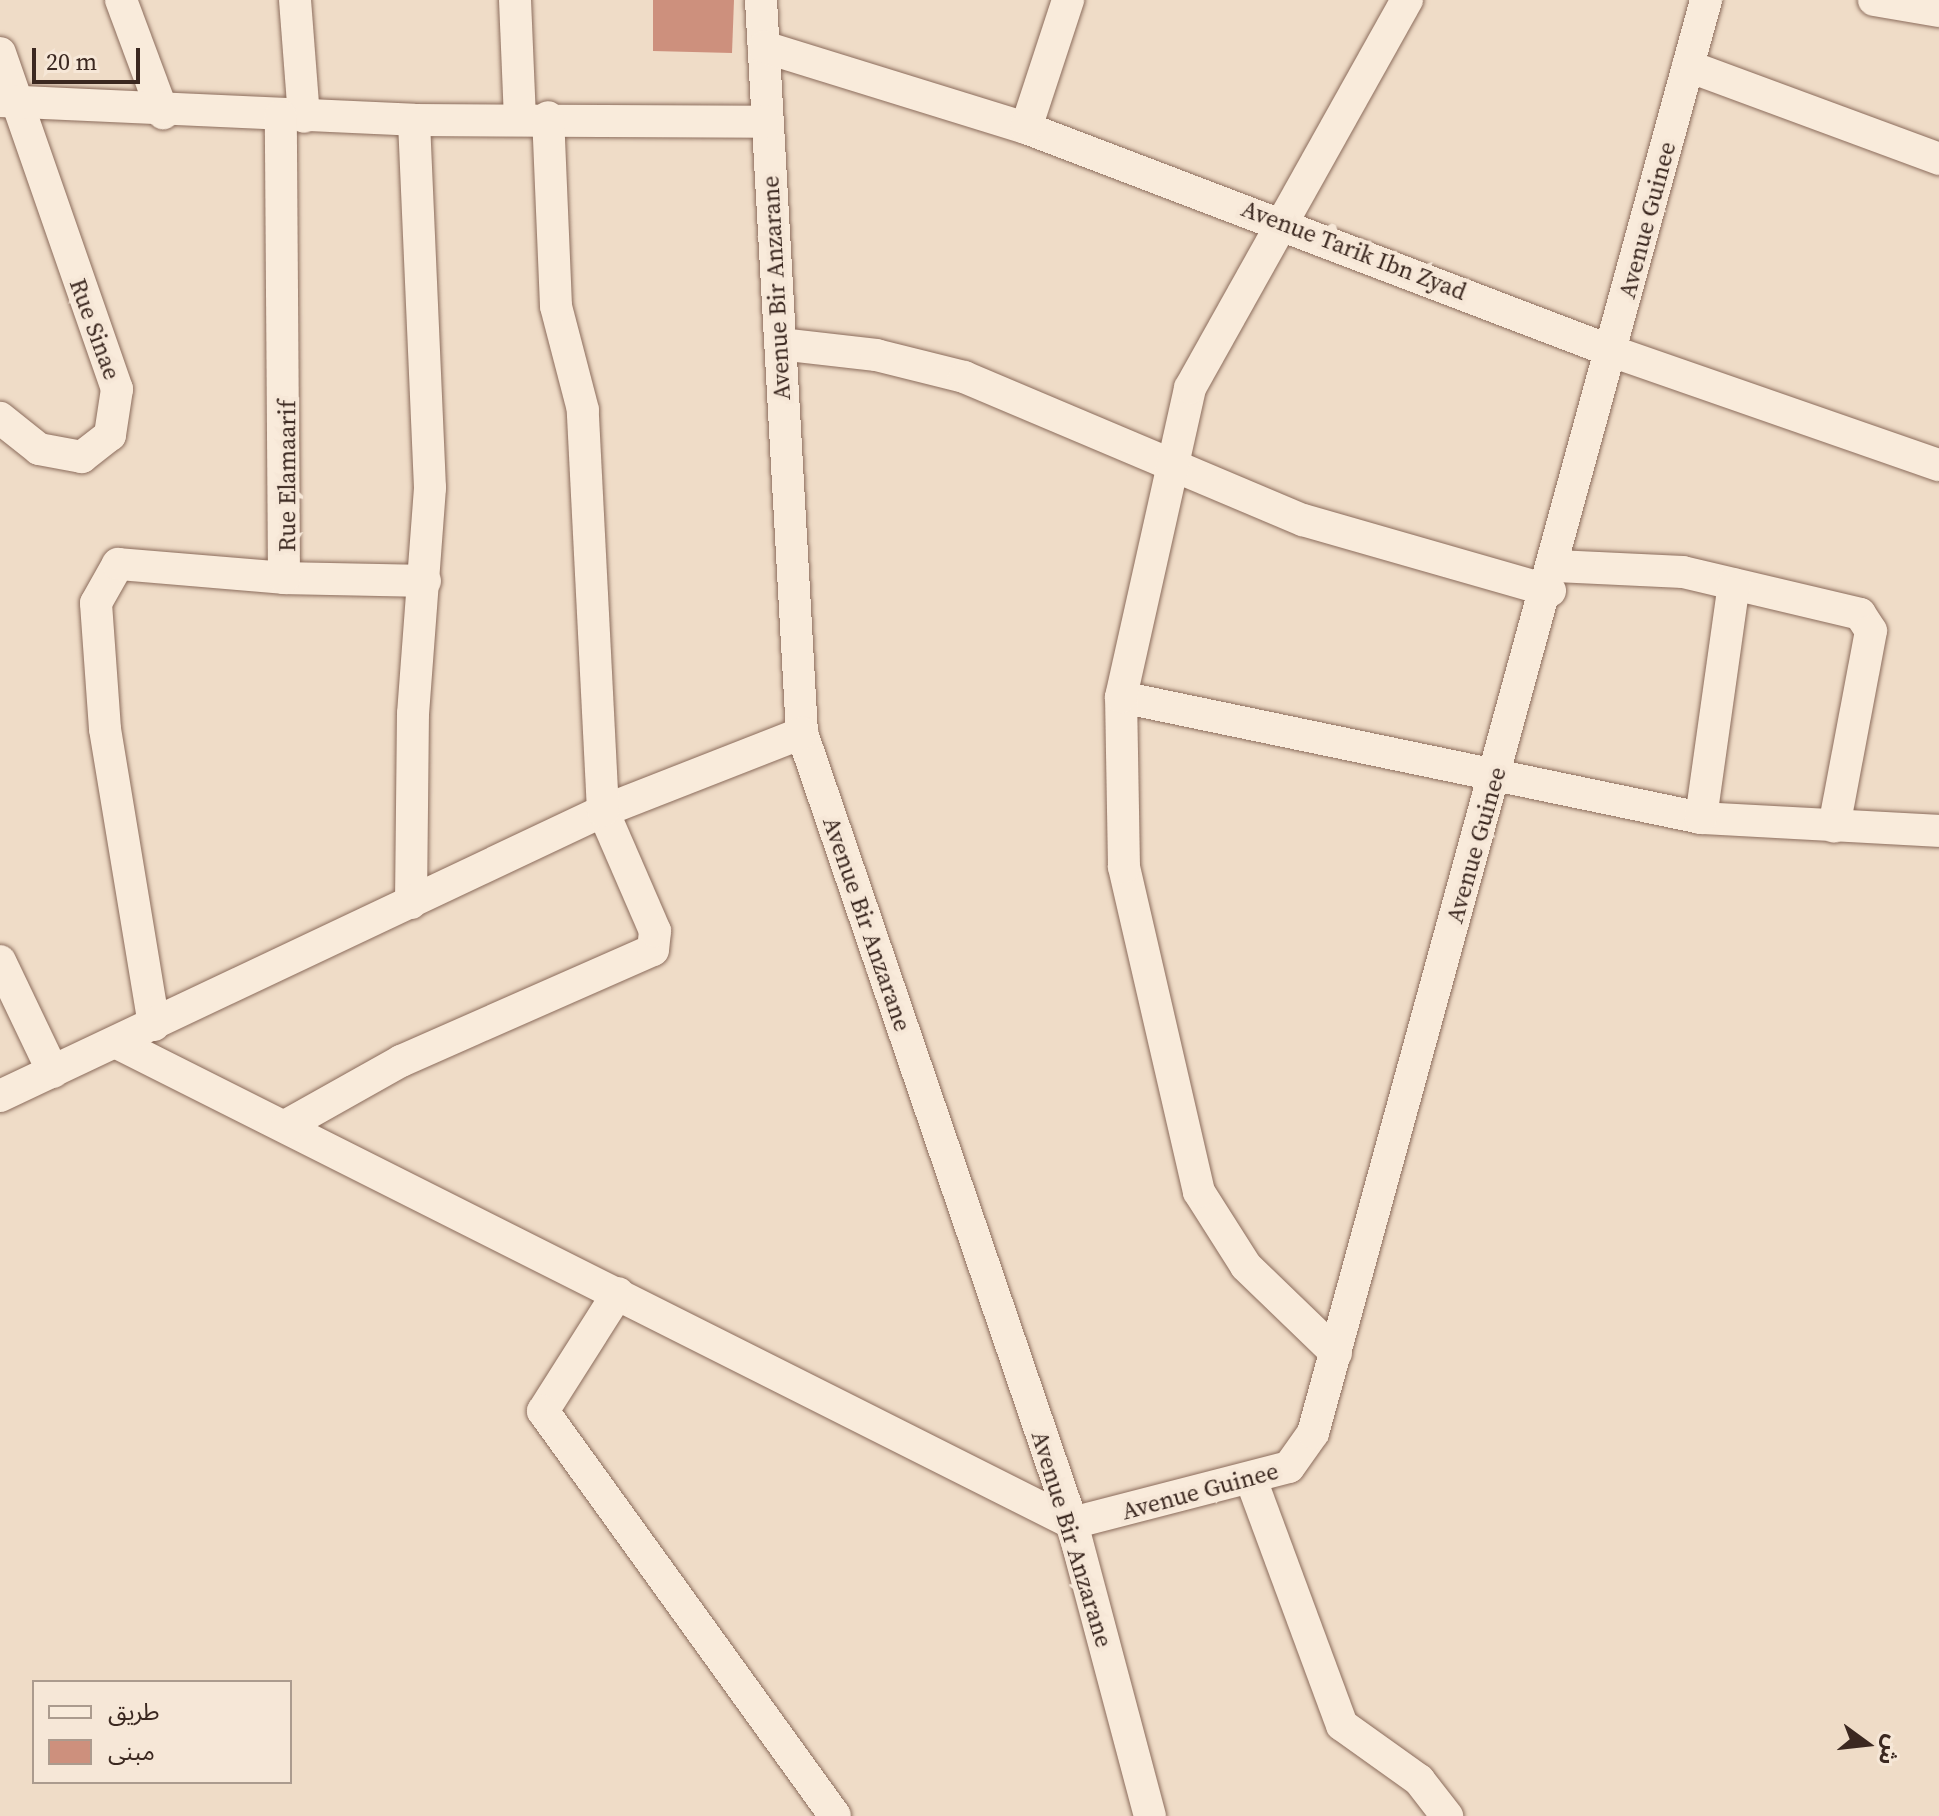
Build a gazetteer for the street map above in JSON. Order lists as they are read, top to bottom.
{
  "streets": {
    "street": [
      "Avenue Guinee",
      "Avenue Tarik Ibn Zyad",
      "Avenue Bir Anzarane",
      "Rue Sinae",
      "Rue Elamaarif"
    ]
  },
  "crossings": [
    ["Avenue Guinee", "Avenue Tarik Ibn Zyad"],
    ["Avenue Guinee", "Avenue Bir Anzarane"],
    ["Avenue Tarik Ibn Zyad", "Avenue Bir Anzarane"]
  ],
  "legend": ["طريق", "مبنى"],
  "scale_bar": "20 m",
  "north": "right"
}
